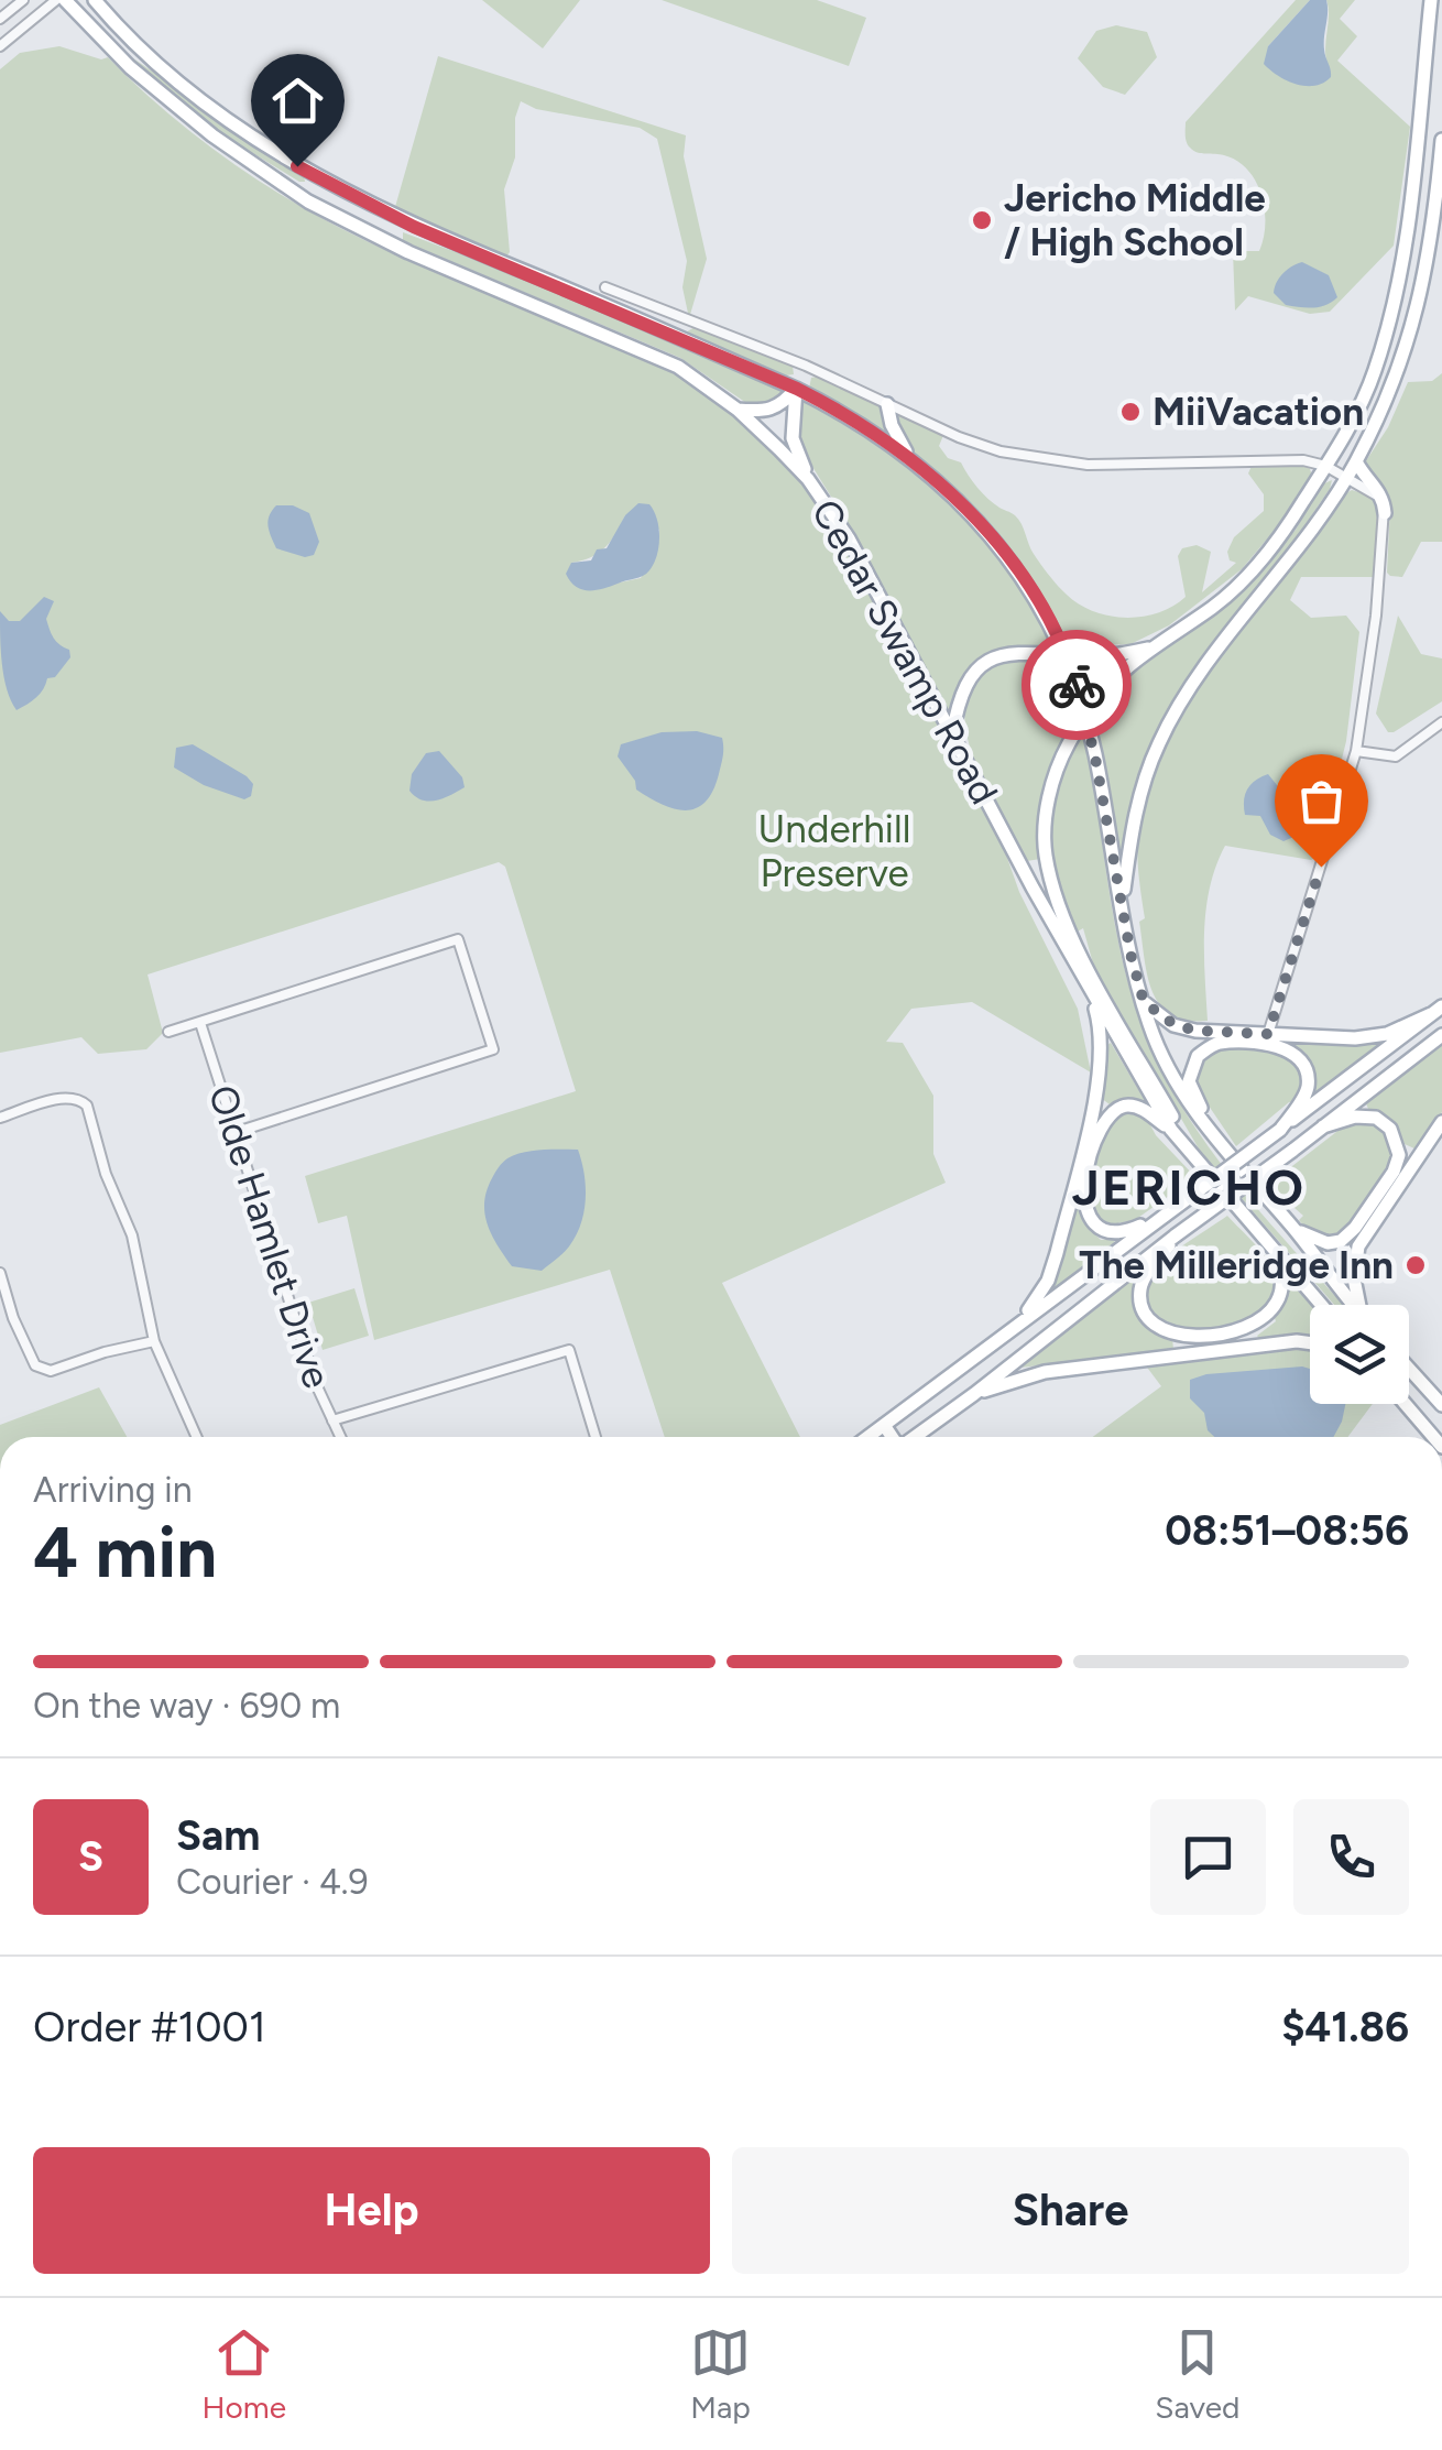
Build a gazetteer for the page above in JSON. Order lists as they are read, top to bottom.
{
  "streets": {
    "main road": ["Cedar Swamp Road"],
    "street": ["Olde Hamlet Drive"]
  },
  "districts": ["JERICHO"],
  "parks": ["Underhill Preserve"],
  "places": ["Jericho Middle / High School", "MiiVacation", "The Milleridge Inn"],
  "page": {
    "heading": ["4 min", "Arriving in", "08:51–08:56"],
    "panel": [
      "Sam",
      "Courier · 4.9",
      "Order #1001",
      "$41.86"
    ],
    "bar": "On the way · 690 m",
    "round": "S",
    "buttons": ["Help", "Share"],
    "tabs": ["Home", "Map", "Saved"]
  }
}
